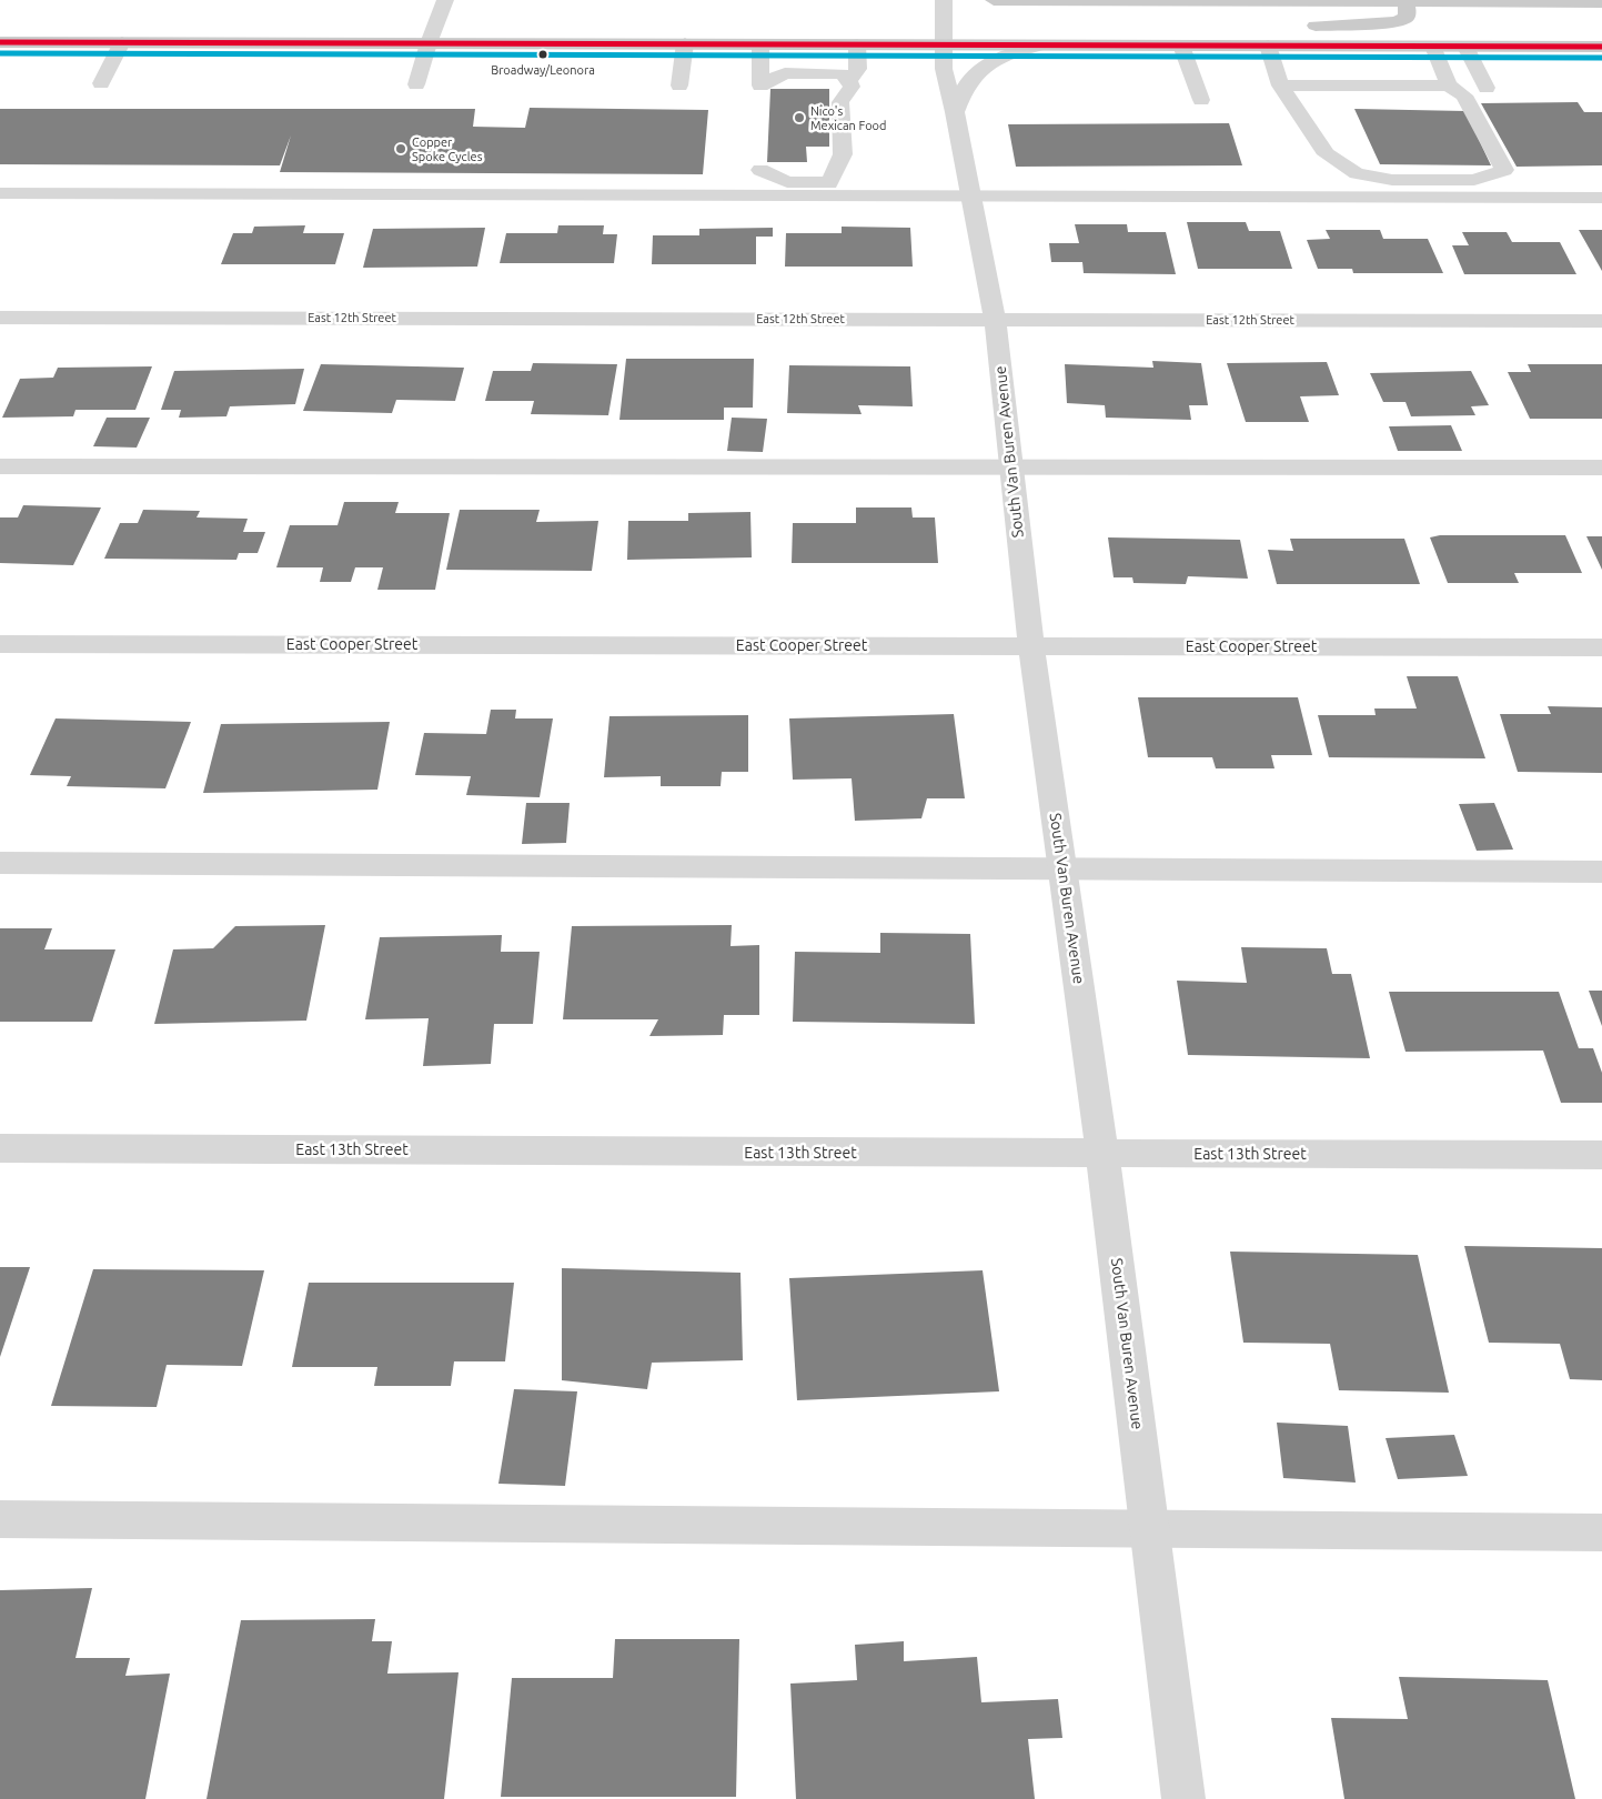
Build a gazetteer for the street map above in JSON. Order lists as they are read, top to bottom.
{
  "streets": {
    "street": [
      "East 12th Street",
      "South Van Buren Avenue",
      "East Cooper Street",
      "East 13th Street"
    ]
  },
  "crossings": [
    ["East 12th Street", "South Van Buren Avenue"],
    ["South Van Buren Avenue", "East Cooper Street"],
    ["South Van Buren Avenue", "East 13th Street"]
  ],
  "places": ["Broadway/Leonora", "Nico's Mexican Food", "Copper Spoke Cycles"]
}
